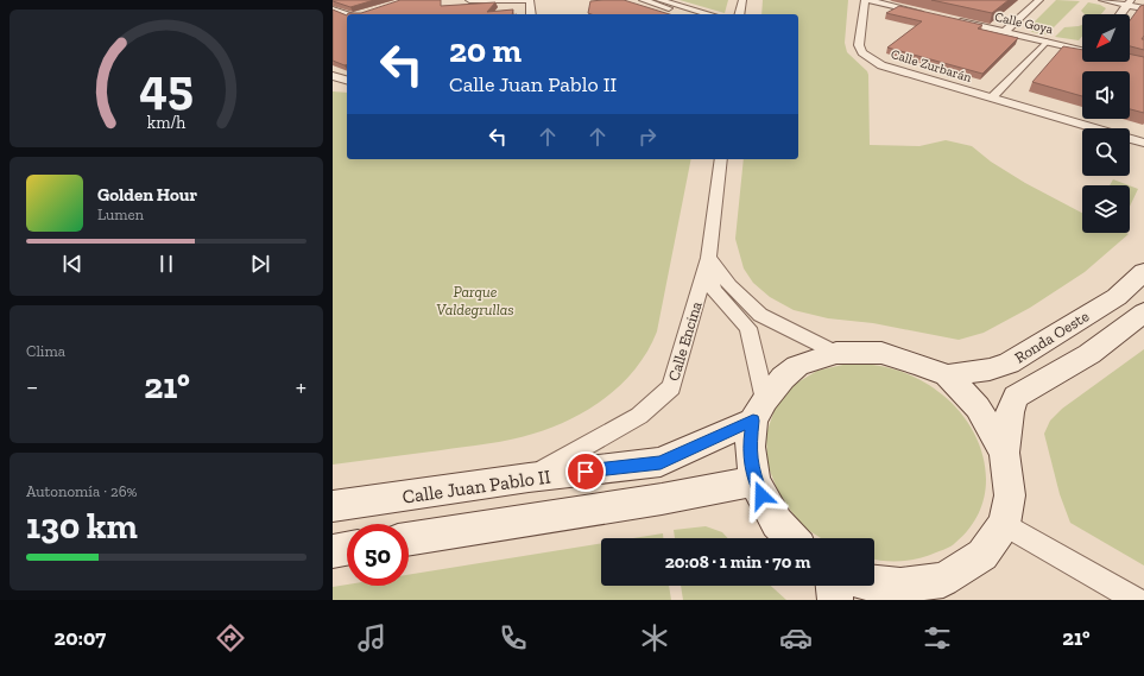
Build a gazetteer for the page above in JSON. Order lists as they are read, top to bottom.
{
  "streets": {
    "main road": ["Ronda Oeste", "Calle Juan Pablo II"],
    "street": ["Calle Goya", "Calle Zurbarán", "Calle Encina"]
  },
  "crossings": [
    ["Ronda Oeste", "Calle Juan Pablo II"],
    ["Calle Encina", "Calle Juan Pablo II"]
  ],
  "parks": ["Parque Valdegrullas"],
  "north": "bottom left",
  "page": {
    "turn": ["20 m", "Calle Juan Pablo II"],
    "song": ["Golden Hour", "Lumen"],
    "tile": [
      "Clima",
      ["Autonomía · 26%", "130 km"]
    ],
    "heat": ["−", "21°", "+"],
    "limit": "50",
    "trip": "20:08 · 1 min · 70 m",
    "tabs": ["20:07", "21°"],
    "gauge": ["45", "km/h"]
  }
}
